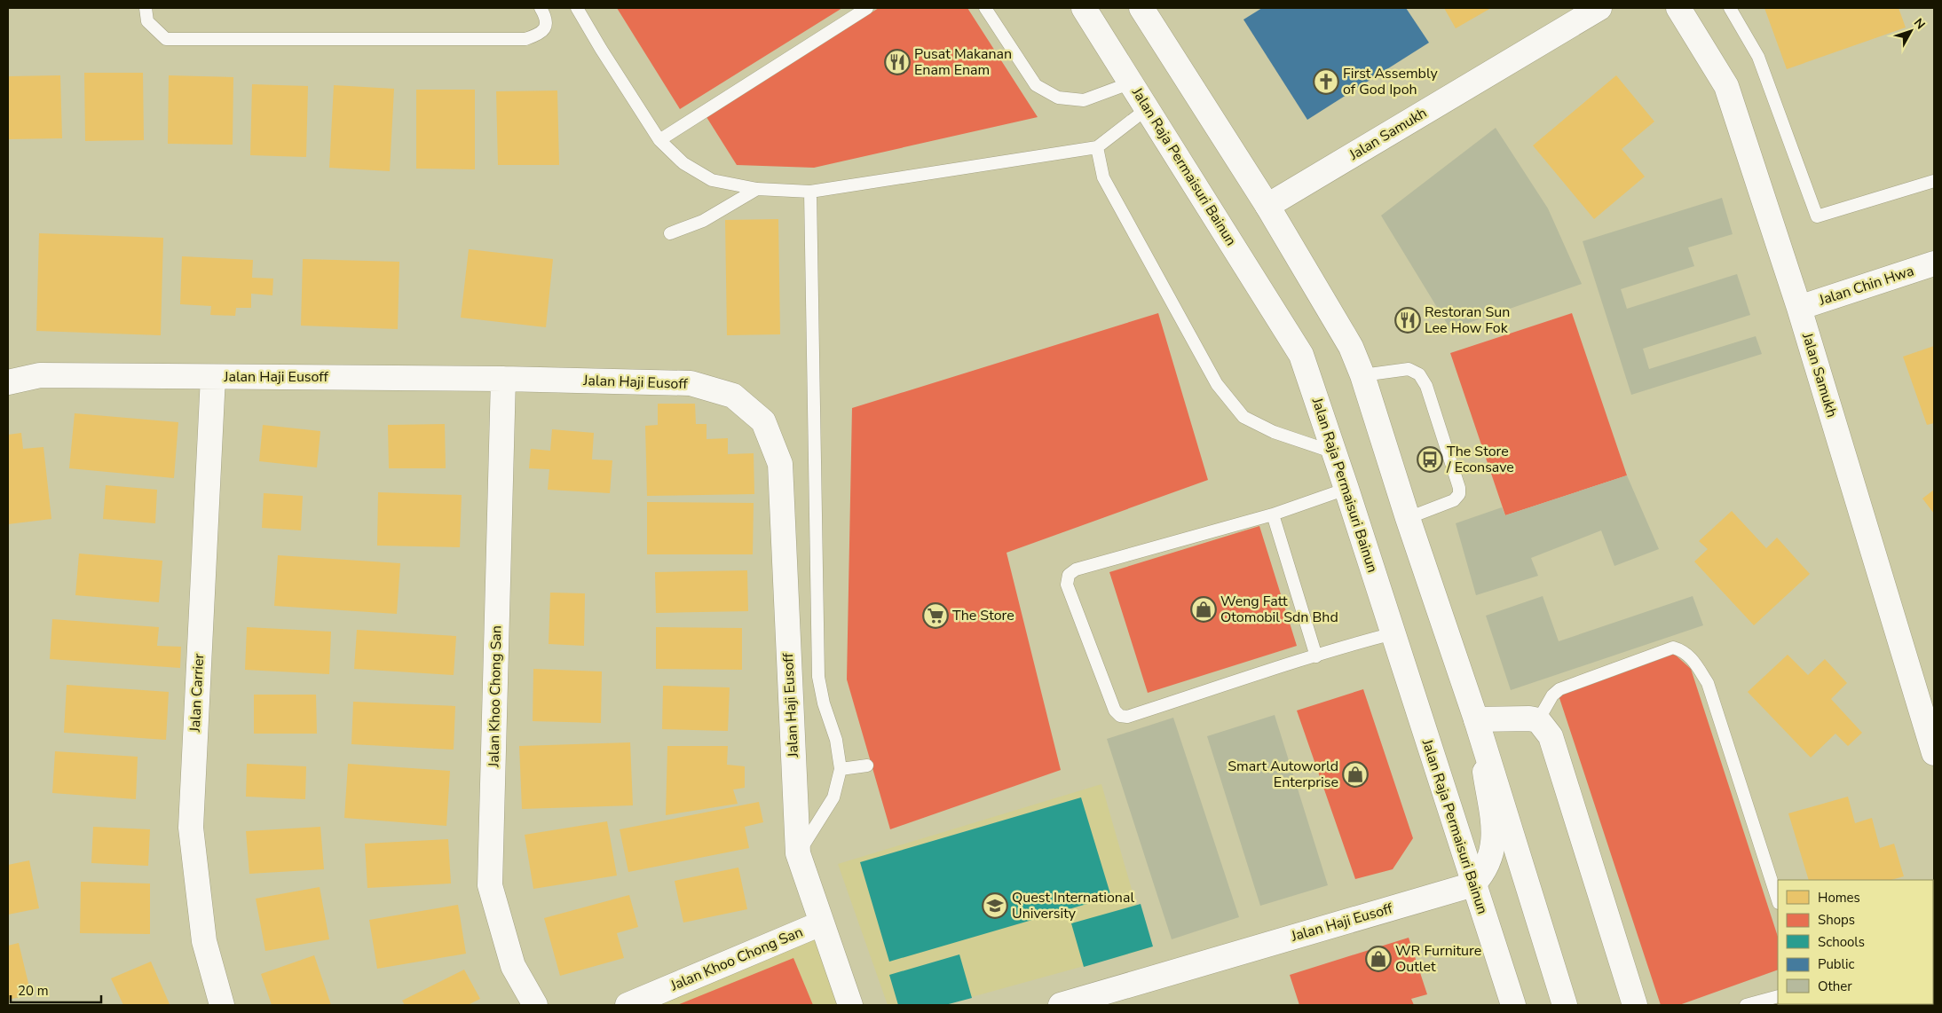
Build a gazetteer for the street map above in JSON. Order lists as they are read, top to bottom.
{
  "streets": {
    "street": [
      "Jalan Samukh",
      "Jalan Raja Permaisuri Bainun",
      "Jalan Chin Hwa",
      "Jalan Haji Eusoff",
      "Jalan Carrier",
      "Jalan Khoo Chong San"
    ]
  },
  "crossings": [
    ["Jalan Samukh", "Jalan Chin Hwa"],
    ["Jalan Raja Permaisuri Bainun", "Jalan Haji Eusoff"],
    ["Jalan Haji Eusoff", "Jalan Carrier"],
    ["Jalan Haji Eusoff", "Jalan Khoo Chong San"]
  ],
  "places": {
    "restaurant": ["Pusat Makanan Enam Enam", "Restoran Sun Lee How Fok"],
    "church": ["First Assembly of God Ipoh"],
    "bus stop": ["The Store / Econsave"],
    "shop": ["Weng Fatt Otomobil Sdn Bhd", "Smart Autoworld Enterprise", "WR Furniture Outlet"],
    "supermarket": ["The Store"],
    "school or university": ["Quest International University"]
  },
  "legend": [
    "Homes",
    "Shops",
    "Schools",
    "Public",
    "Other"
  ],
  "scale_bar": "20 m",
  "north": "top right"
}
